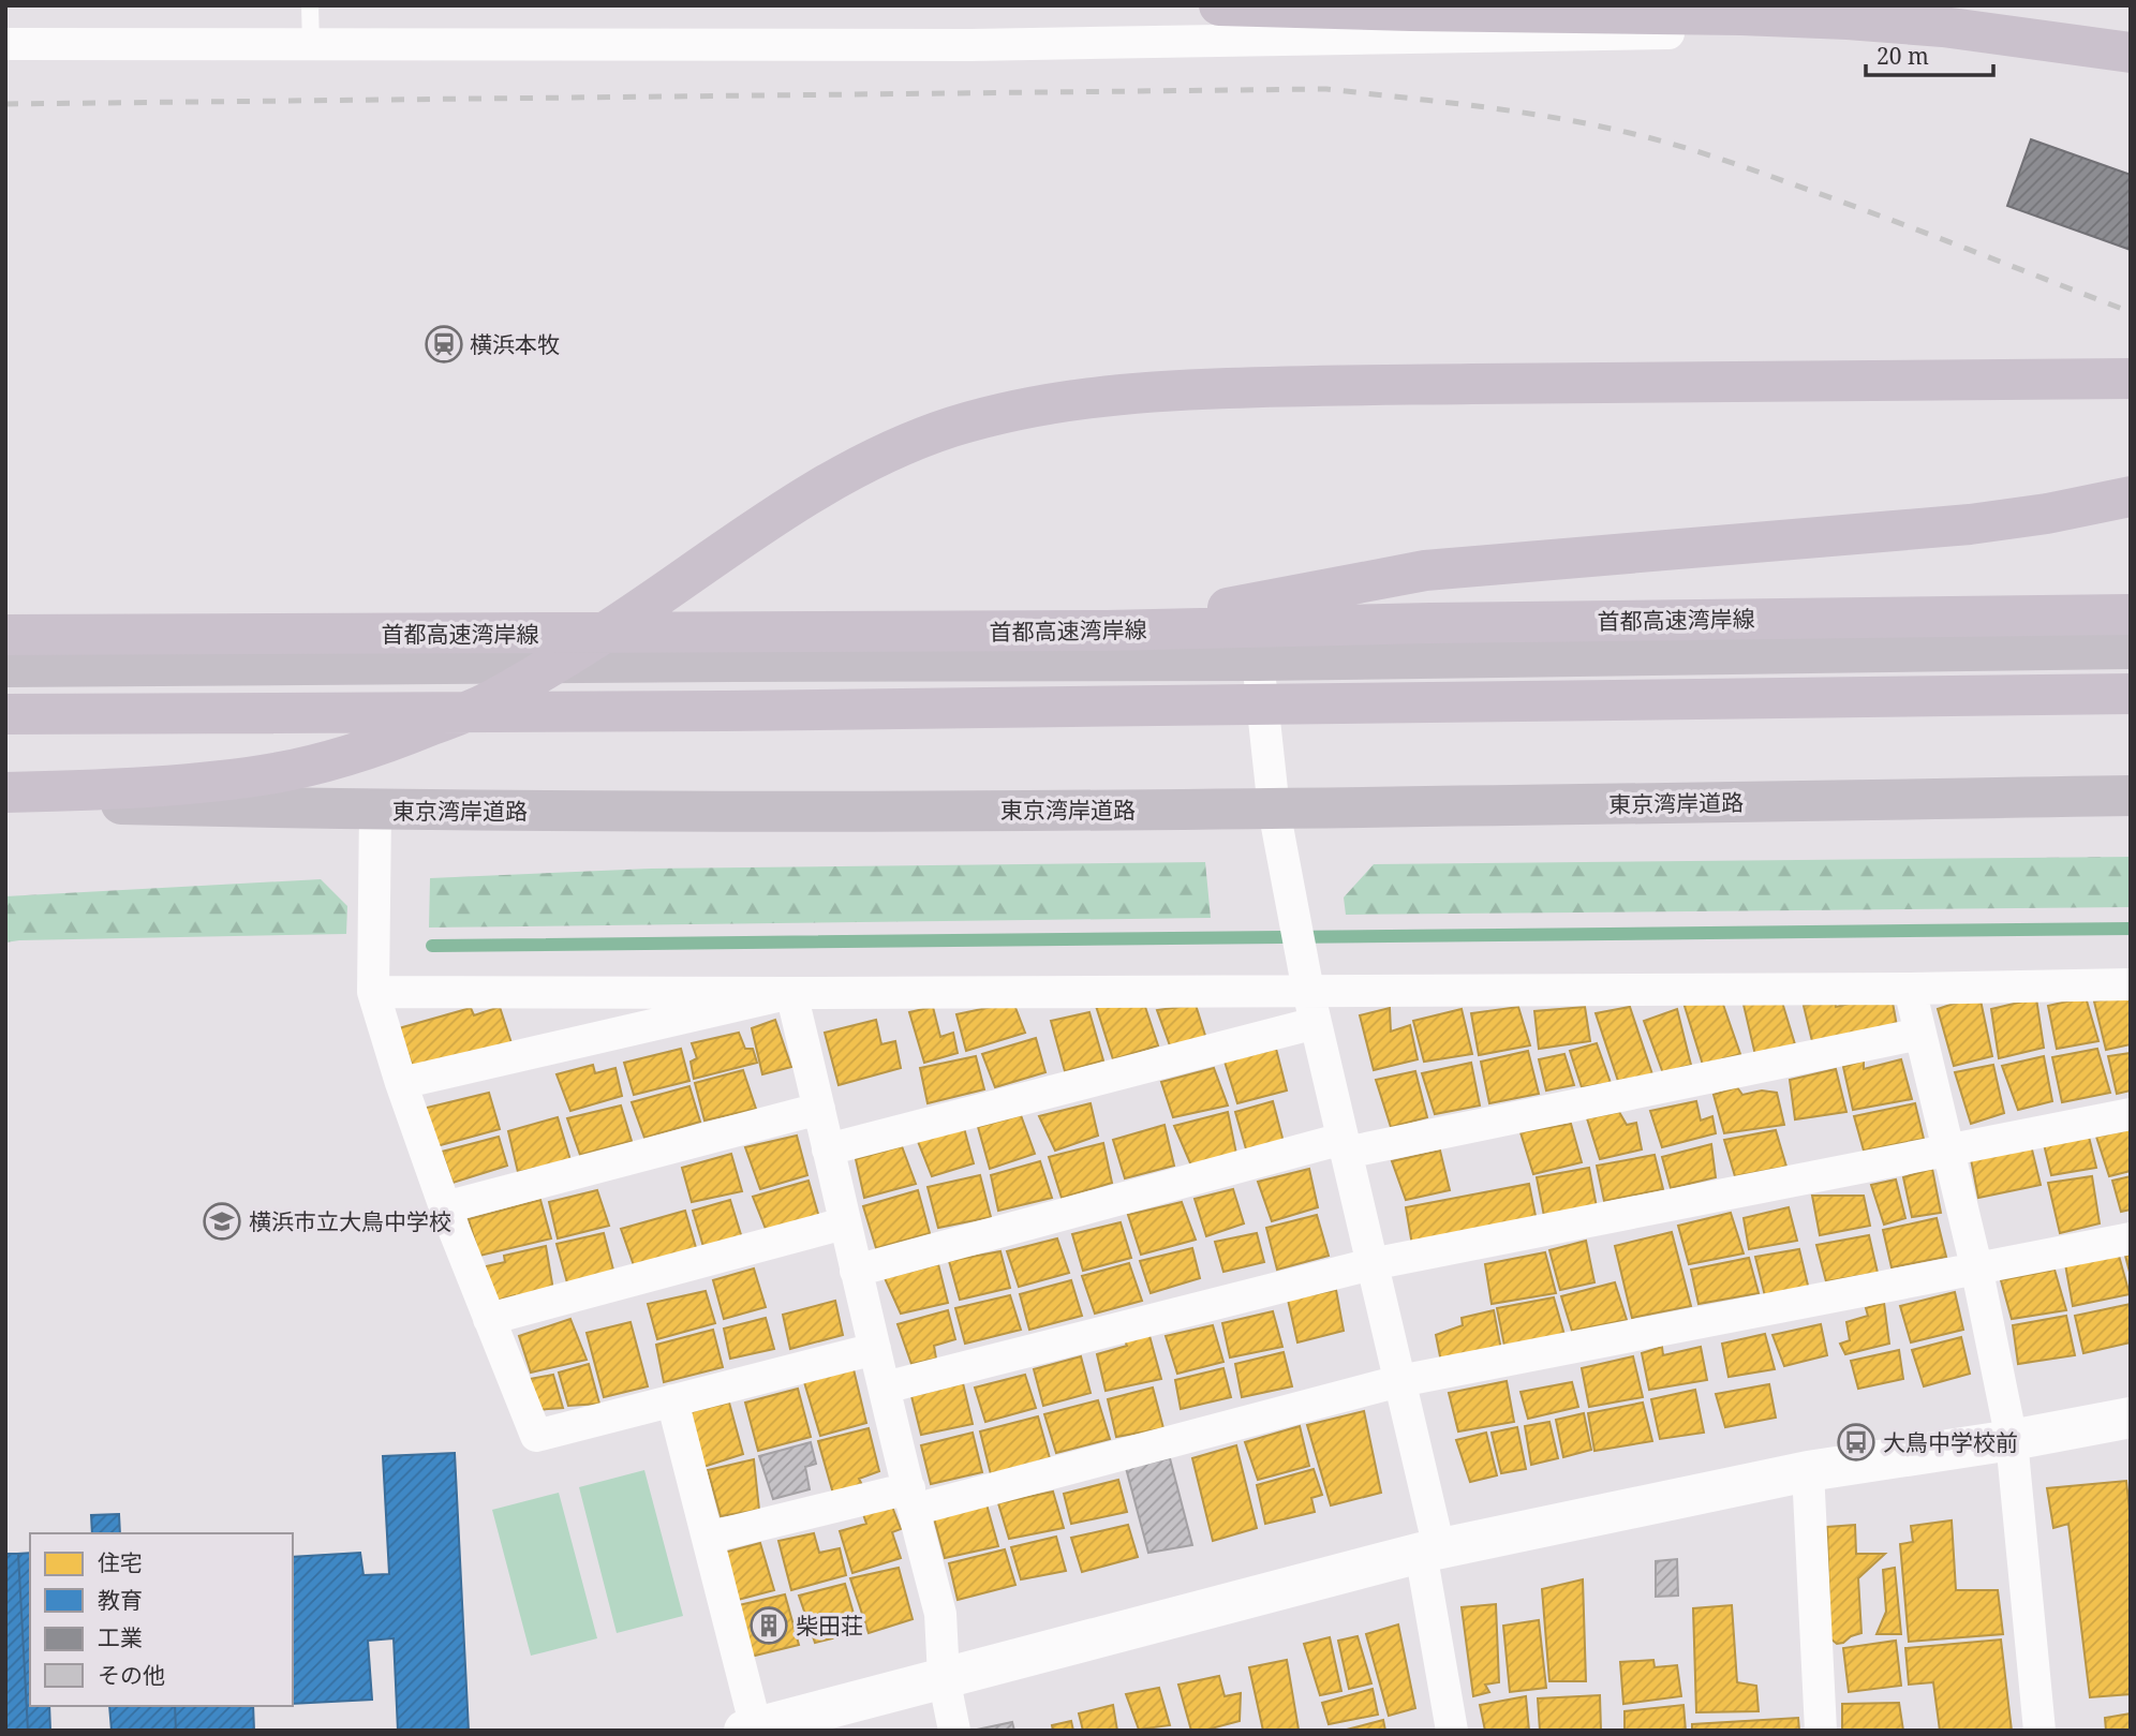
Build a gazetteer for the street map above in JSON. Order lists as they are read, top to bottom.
{
  "streets": {
    "highway": ["首都高速湾岸線", "東京湾岸道路"]
  },
  "places": {
    "station": ["横浜本牧"],
    "school or university": ["横浜市立大鳥中学校"],
    "bus stop": ["大鳥中学校前"],
    "building": ["柴田荘"]
  },
  "legend": [
    "住宅",
    "教育",
    "工業",
    "その他"
  ],
  "scale_bar": "20 m"
}
